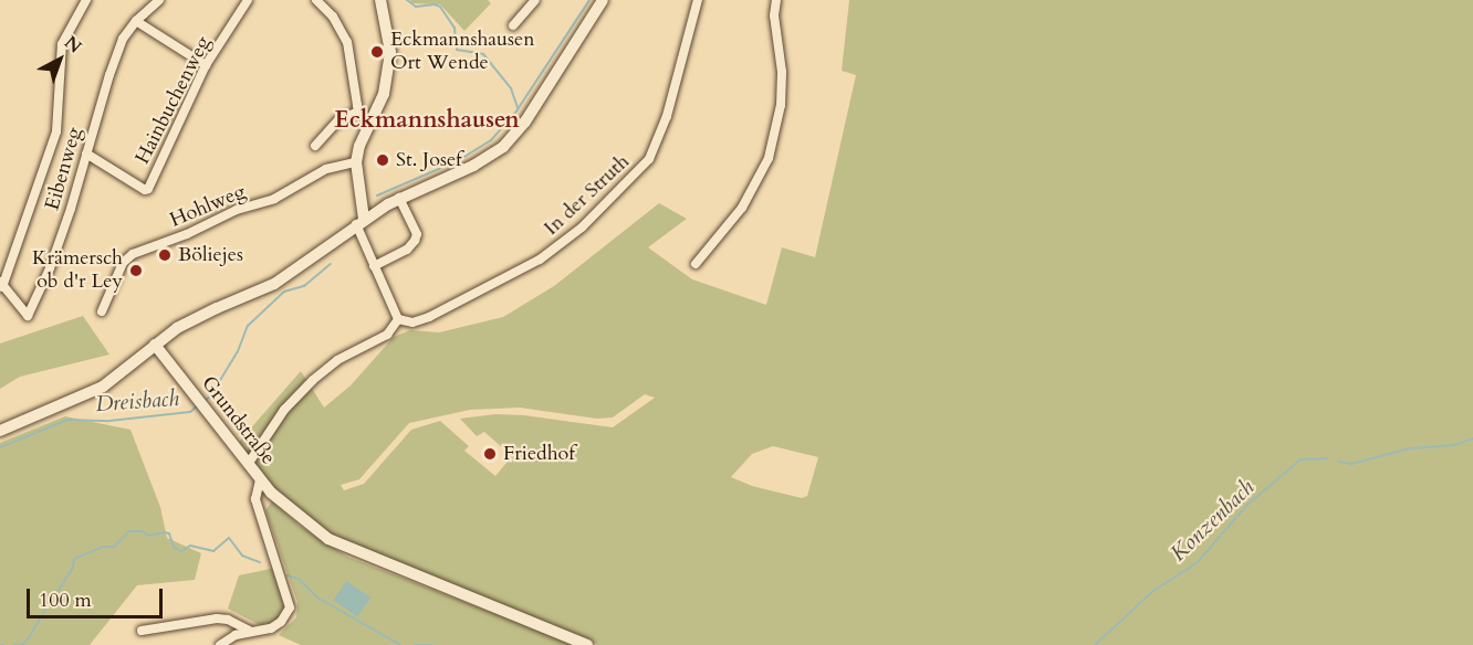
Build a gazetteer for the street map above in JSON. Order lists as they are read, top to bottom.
{
  "streets": {
    "main road": ["Grundstraße"],
    "street": [
      "Hainbuchenweg",
      "Eibenweg",
      "In der Struth",
      "Hohlweg"
    ]
  },
  "crossings": [
    ["Hainbuchenweg", "Eibenweg"]
  ],
  "districts": ["Eckmannshausen"],
  "water": ["Dreisbach", "Konzenbach"],
  "places": [
    "Eckmannshausen Ort Wende",
    "St. Josef",
    "Böliejes",
    "Krämersch ob d'r Ley",
    "Friedhof"
  ],
  "scale_bar": "100 m",
  "north": "top right"
}
